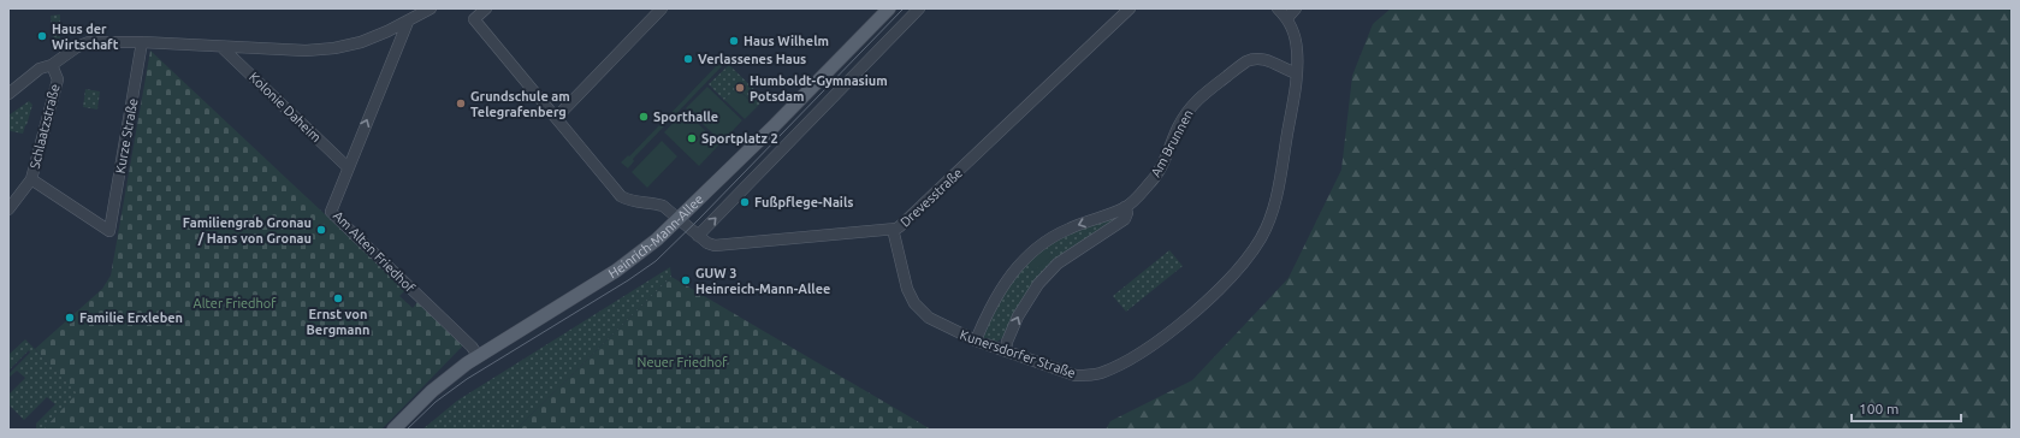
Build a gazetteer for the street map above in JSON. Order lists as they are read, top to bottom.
{
  "streets": {
    "main road": ["Heinrich-Mann-Allee"],
    "street": [
      "Kolonie Daheim",
      "Schlaatzstraße",
      "Kurze Straße",
      "Am Brunnen",
      "Drevesstraße",
      "Am Alten Friedhof",
      "Kunersdorfer Straße"
    ]
  },
  "crossings": [
    ["Kolonie Daheim", "Am Alten Friedhof"],
    ["Schlaatzstraße", "Kurze Straße"],
    ["Am Brunnen", "Kunersdorfer Straße"],
    ["Drevesstraße", "Heinrich-Mann-Allee"],
    ["Drevesstraße", "Kunersdorfer Straße"],
    ["Heinrich-Mann-Allee", "Am Alten Friedhof"]
  ],
  "one_way": ["Am Alten Friedhof"],
  "parks": ["Alter Friedhof", "Neuer Friedhof"],
  "places": [
    "Haus der Wirtschaft",
    "Haus Wilhelm",
    "Verlassenes Haus",
    "Humboldt-Gymnasium Potsdam",
    "Grundschule am Telegrafenberg",
    "Sporthalle",
    "Sportplatz 2",
    "Fußpflege-Nails",
    "Familiengrab Gronau / Hans von Gronau",
    "GUW 3 Heinreich-Mann-Allee",
    "Ernst von Bergmann",
    "Familie Erxleben"
  ],
  "scale_bar": "100 m"
}
